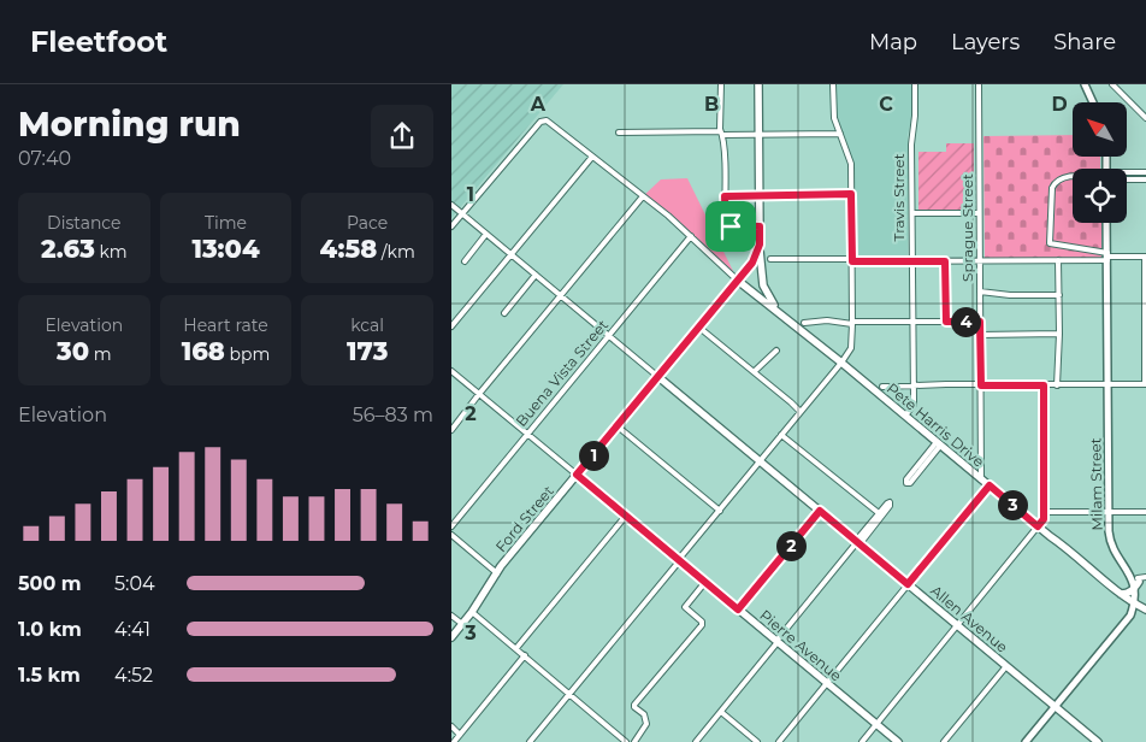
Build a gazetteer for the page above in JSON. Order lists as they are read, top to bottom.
{
  "streets": {
    "main road": [
      "Pete Harris Drive",
      "Ford Street",
      "Allen Avenue",
      "Pierre Avenue"
    ],
    "street": [
      "Travis Street",
      "Sprague Street",
      "Buena Vista Street",
      "Milam Street"
    ]
  },
  "crossings": [
    ["Travis Street", "Pete Harris Drive"],
    ["Sprague Street", "Pete Harris Drive"],
    ["Pete Harris Drive", "Ford Street"],
    ["Ford Street", "Allen Avenue"],
    ["Ford Street", "Pierre Avenue"]
  ],
  "north": "top left",
  "page": {
    "header": "Fleetfoot",
    "nav": ["Map", "Layers", "Share"],
    "heading": ["Morning run", "07:40"],
    "stats": [
      ["Distance", "2.63 km"],
      ["Time", "13:04"],
      ["Pace", "4:58 /km"],
      ["Elevation", "30 m"],
      ["Heart rate", "168 bpm"],
      ["kcal", "173"]
    ],
    "pins": [
      "4",
      "1",
      "3",
      "2"
    ],
    "chart": ["Elevation", "56–83 m"],
    "list": [
      {
        "name": "500 m",
        "note": "5:04"
      },
      {
        "name": "1.0 km",
        "note": "4:41"
      },
      {
        "name": "1.5 km",
        "note": "4:52"
      }
    ]
  },
  "grid": {
    "columns": [
      "A",
      "B",
      "C",
      "D"
    ],
    "rows": ["1", "2", "3"]
  }
}
